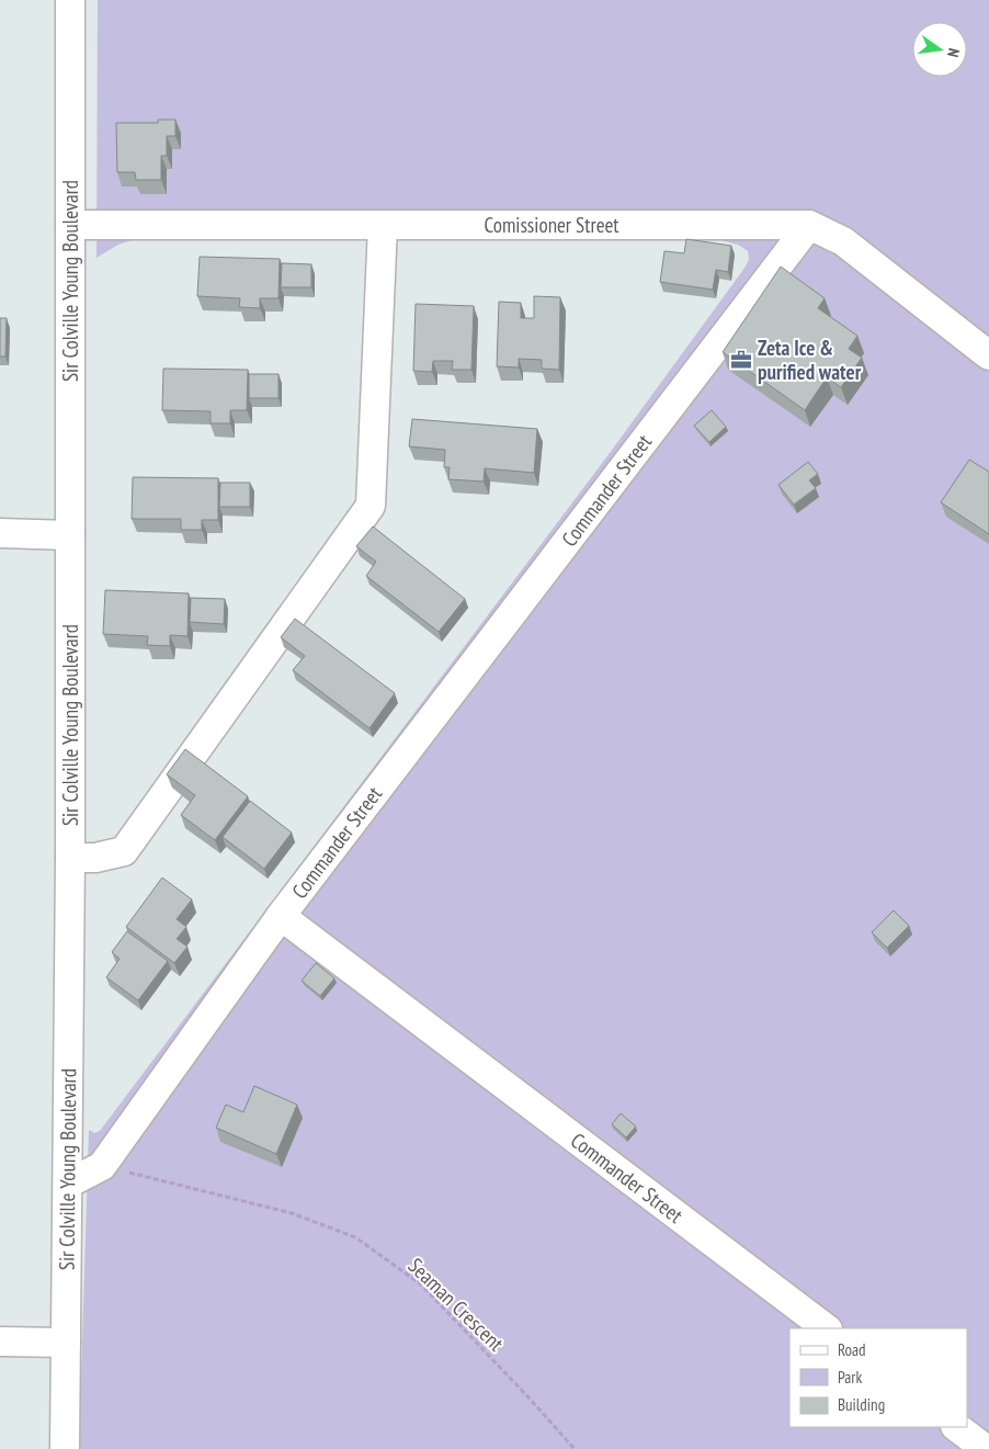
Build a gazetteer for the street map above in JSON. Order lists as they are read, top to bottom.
{
  "streets": {
    "street": ["Comissioner Street", "Sir Colville Young Boulevard", "Commander Street"],
    "path": ["Seaman Crescent"]
  },
  "crossings": [
    ["Comissioner Street", "Sir Colville Young Boulevard"],
    ["Comissioner Street", "Commander Street"]
  ],
  "places": {
    "office": ["Zeta Ice & purified water"]
  },
  "legend": ["Road", "Park", "Building"],
  "north": "right"
}
